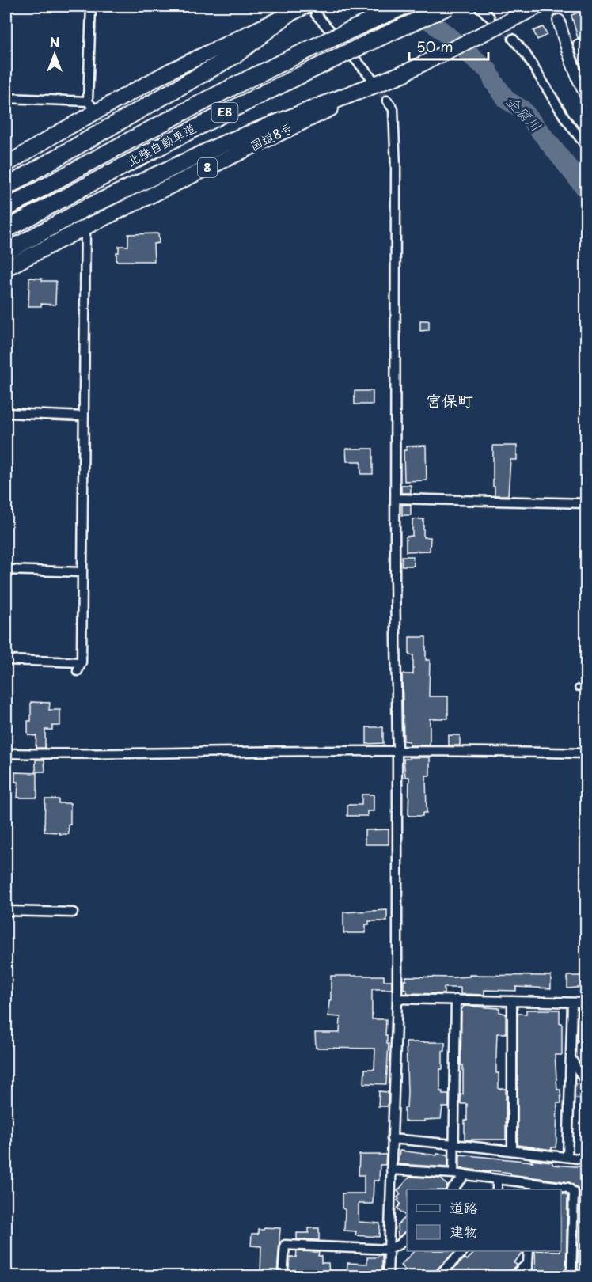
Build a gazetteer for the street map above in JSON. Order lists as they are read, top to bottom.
{
  "streets": {
    "highway": [
      "E8",
      "国道8号",
      "北陸自動車道",
      "8"
    ]
  },
  "districts": ["宮保町"],
  "water": ["金腐川"],
  "legend": ["道路", "建物"],
  "scale_bar": "50 m",
  "north": "top"
}
